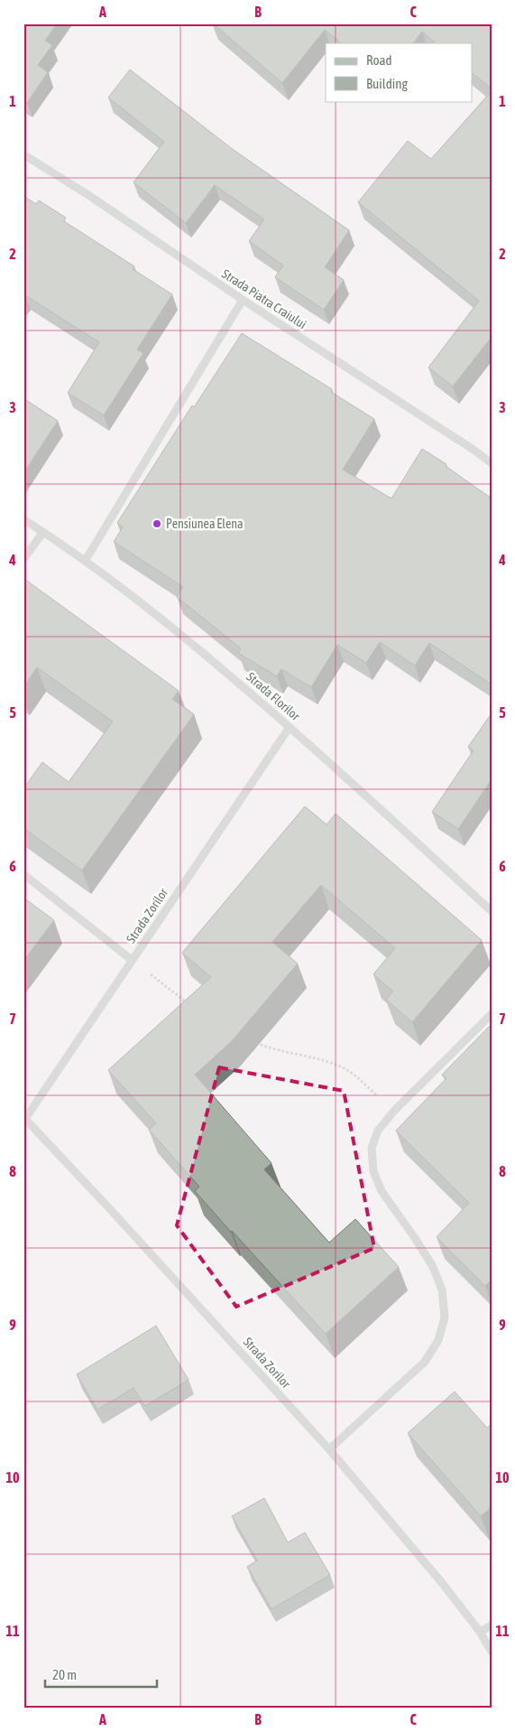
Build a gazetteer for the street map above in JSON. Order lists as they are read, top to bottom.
{
  "streets": {
    "street": ["Strada Piatra Craiului", "Strada Florilor", "Strada Zorilor"]
  },
  "crossings": [
    ["Strada Florilor", "Strada Zorilor"]
  ],
  "places": ["Pensiunea Elena"],
  "legend": ["Road", "Building"],
  "scale_bar": "20 m",
  "grid": {
    "columns": ["A", "B", "C"],
    "rows": [
      "1",
      "2",
      "3",
      "4",
      "5",
      "6",
      "7",
      "8",
      "9",
      "10",
      "11"
    ]
  }
}
